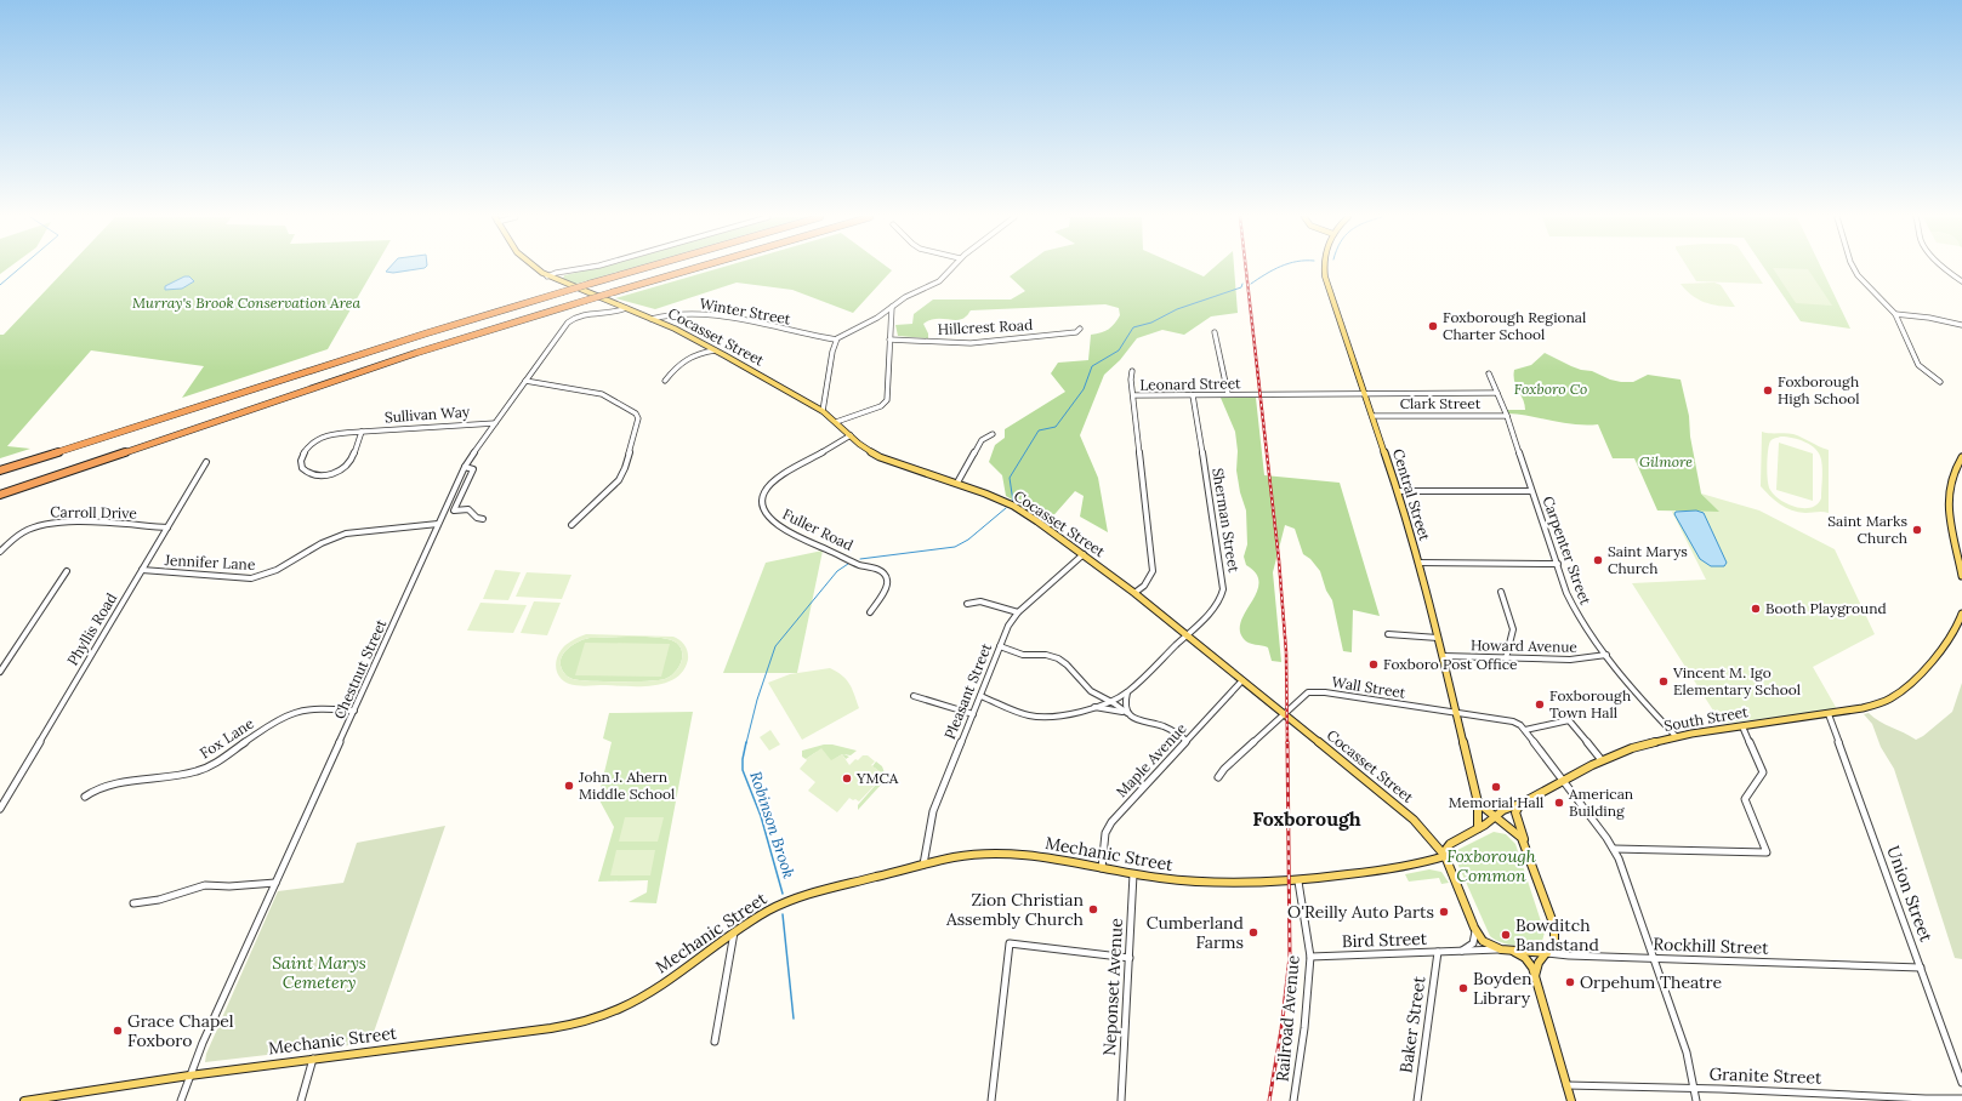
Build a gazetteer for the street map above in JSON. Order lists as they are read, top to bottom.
{
  "streets": {
    "main road": [
      "Cocasset Street",
      "Central Street",
      "South Street",
      "Mechanic Street",
      "Rockhill Street"
    ],
    "street": [
      "Winter Street",
      "Hillcrest Road",
      "Leonard Street",
      "Clark Street",
      "Sullivan Way",
      "Carroll Drive",
      "Sherman Street",
      "Fuller Road",
      "Carpenter Street",
      "Jennifer Lane",
      "Phyllis Road",
      "Howard Avenue",
      "Chestnut Street",
      "Wall Street",
      "Pleasant Street",
      "Fox Lane",
      "Maple Avenue",
      "Union Street",
      "Bird Street",
      "Neponset Avenue",
      "Railroad Avenue",
      "Baker Street",
      "Granite Street"
    ]
  },
  "crossings": [
    ["Winter Street", "Cocasset Street"],
    ["Cocasset Street", "Leonard Street"],
    ["Cocasset Street", "Sherman Street"],
    ["Cocasset Street", "Fuller Road"],
    ["Cocasset Street", "Chestnut Street"],
    ["Cocasset Street", "Wall Street"],
    ["Cocasset Street", "Pleasant Street"],
    ["Cocasset Street", "South Street"],
    ["Cocasset Street", "Maple Avenue"],
    ["Cocasset Street", "Mechanic Street"],
    ["Cocasset Street", "Bird Street"],
    ["Cocasset Street", "Rockhill Street"],
    ["Leonard Street", "Central Street"],
    ["Leonard Street", "Sherman Street"],
    ["Leonard Street", "Carpenter Street"],
    ["Clark Street", "Central Street"],
    ["Clark Street", "Carpenter Street"],
    ["Sullivan Way", "Chestnut Street"],
    ["Central Street", "Howard Avenue"],
    ["Central Street", "Wall Street"],
    ["Central Street", "South Street"],
    ["Carroll Drive", "Phyllis Road"],
    ["Sherman Street", "Pleasant Street"],
    ["Carpenter Street", "Howard Avenue"],
    ["Carpenter Street", "South Street"],
    ["Jennifer Lane", "Phyllis Road"],
    ["Jennifer Lane", "Chestnut Street"],
    ["Chestnut Street", "Fox Lane"],
    ["Chestnut Street", "Mechanic Street"],
    ["Pleasant Street", "Mechanic Street"],
    ["South Street", "Mechanic Street"],
    ["South Street", "Union Street"],
    ["Maple Avenue", "Mechanic Street"],
    ["Mechanic Street", "Neponset Avenue"],
    ["Mechanic Street", "Railroad Avenue"],
    ["Union Street", "Rockhill Street"],
    ["Bird Street", "Rockhill Street"],
    ["Bird Street", "Railroad Avenue"],
    ["Bird Street", "Baker Street"]
  ],
  "districts": ["Foxborough"],
  "water": ["Robinson Brook"],
  "parks": [
    "Murray's Brook Conservation Area",
    "Foxboro Co",
    "Gilmore",
    "Foxborough Common",
    "Saint Marys Cemetery"
  ],
  "places": [
    "Foxborough Regional Charter School",
    "Foxborough High School",
    "Saint Marks Church",
    "Saint Marys Church",
    "Booth Playground",
    "Foxboro Post Office",
    "Vincent M. Igo Elementary School",
    "Foxborough Town Hall",
    "YMCA",
    "John J. Ahern Middle School",
    "Memorial Hall",
    "American Building",
    "Zion Christian Assembly Church",
    "O'Reilly Auto Parts",
    "Cumberland Farms",
    "Bowditch Bandstand",
    "Orpehum Theatre",
    "Boyden Library",
    "Grace Chapel Foxboro"
  ]
}
